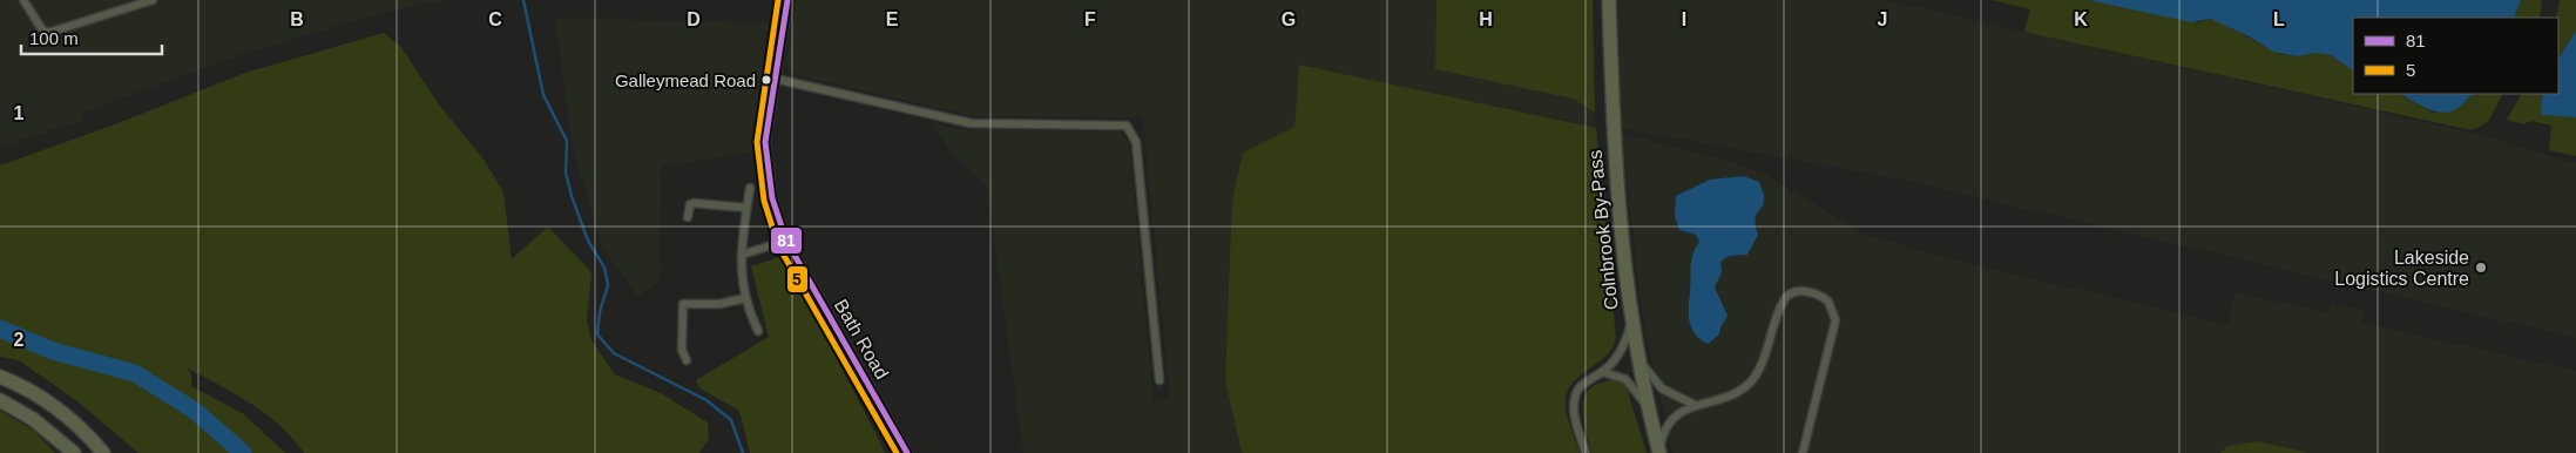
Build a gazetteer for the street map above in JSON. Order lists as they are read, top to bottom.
{
  "streets": {
    "highway": ["Colnbrook By-Pass"],
    "street": ["Bath Road"]
  },
  "places": ["Galleymead Road", "Lakeside Logistics Centre"],
  "lines": ["transit line 81", "transit line 5"],
  "legend": ["81", "5"],
  "scale_bar": "100 m",
  "grid": {
    "columns": [
      "B",
      "C",
      "D",
      "E",
      "F",
      "G",
      "H",
      "I",
      "J",
      "K",
      "L"
    ],
    "rows": ["1", "2"]
  }
}
